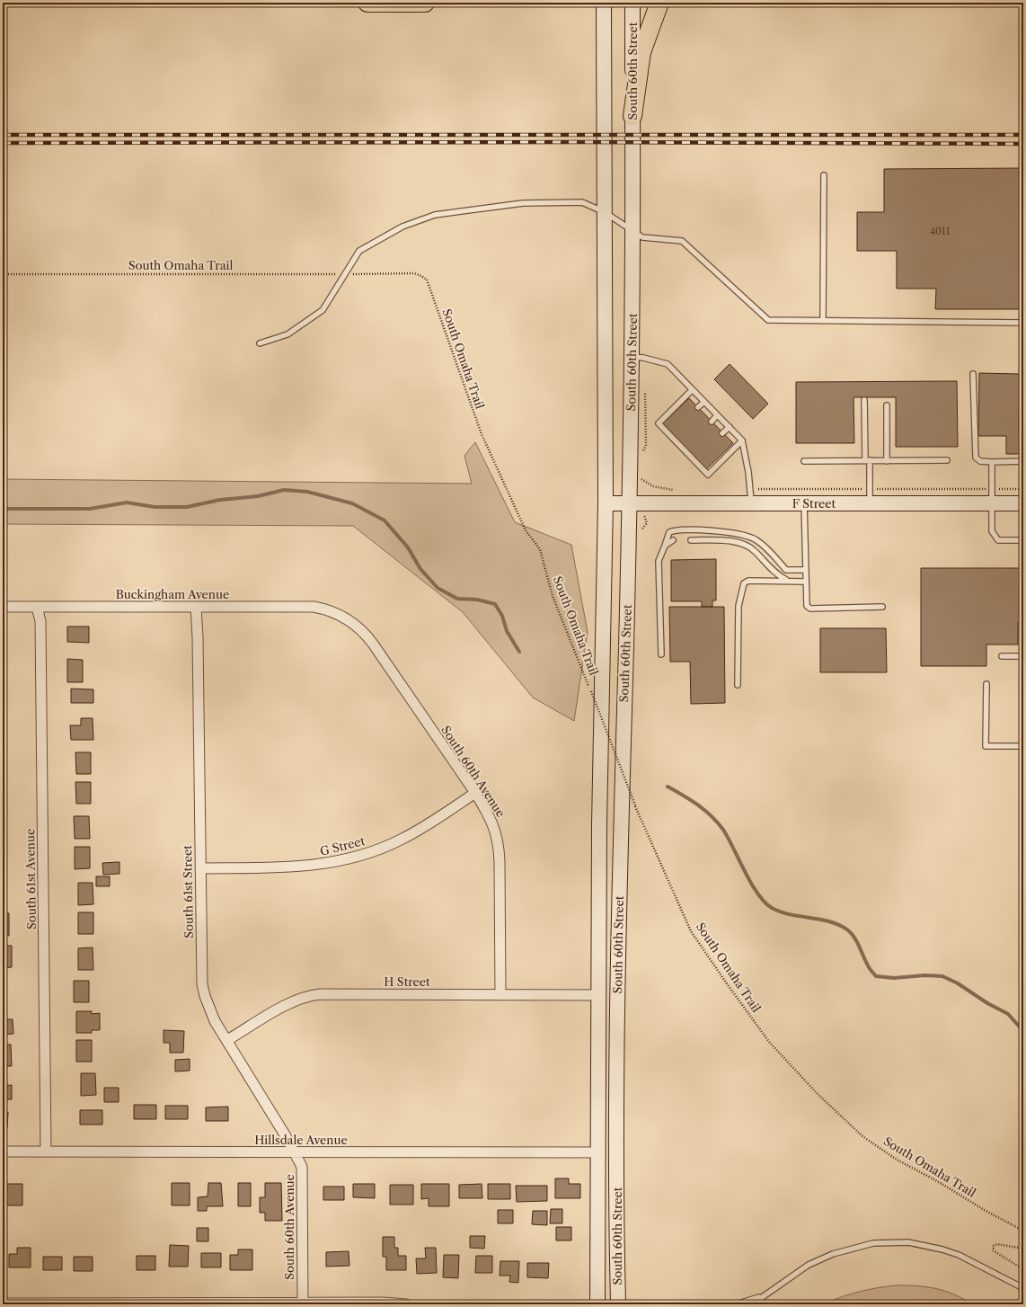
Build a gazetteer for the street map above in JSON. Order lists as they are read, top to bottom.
{
  "streets": {
    "main road": ["South 60th Street", "F Street"],
    "street": [
      "Buckingham Avenue",
      "South 60th Avenue",
      "G Street",
      "South 61st Avenue",
      "South 61st Street",
      "H Street",
      "Hillsdale Avenue"
    ],
    "path": ["South Omaha Trail"]
  },
  "crossings": [
    ["South 60th Street", "F Street"],
    ["South 60th Street", "H Street"],
    ["South 60th Street", "Hillsdale Avenue"],
    ["Buckingham Avenue", "South 60th Avenue"],
    ["Buckingham Avenue", "South 61st Avenue"],
    ["Buckingham Avenue", "South 61st Street"],
    ["South 60th Avenue", "G Street"],
    ["South 60th Avenue", "South 61st Street"],
    ["South 60th Avenue", "H Street"],
    ["South 60th Avenue", "Hillsdale Avenue"],
    ["G Street", "South 61st Street"],
    ["South 61st Avenue", "Hillsdale Avenue"],
    ["South 61st Street", "H Street"],
    ["South 61st Street", "Hillsdale Avenue"]
  ],
  "house_numbers": ["4011"]
}
